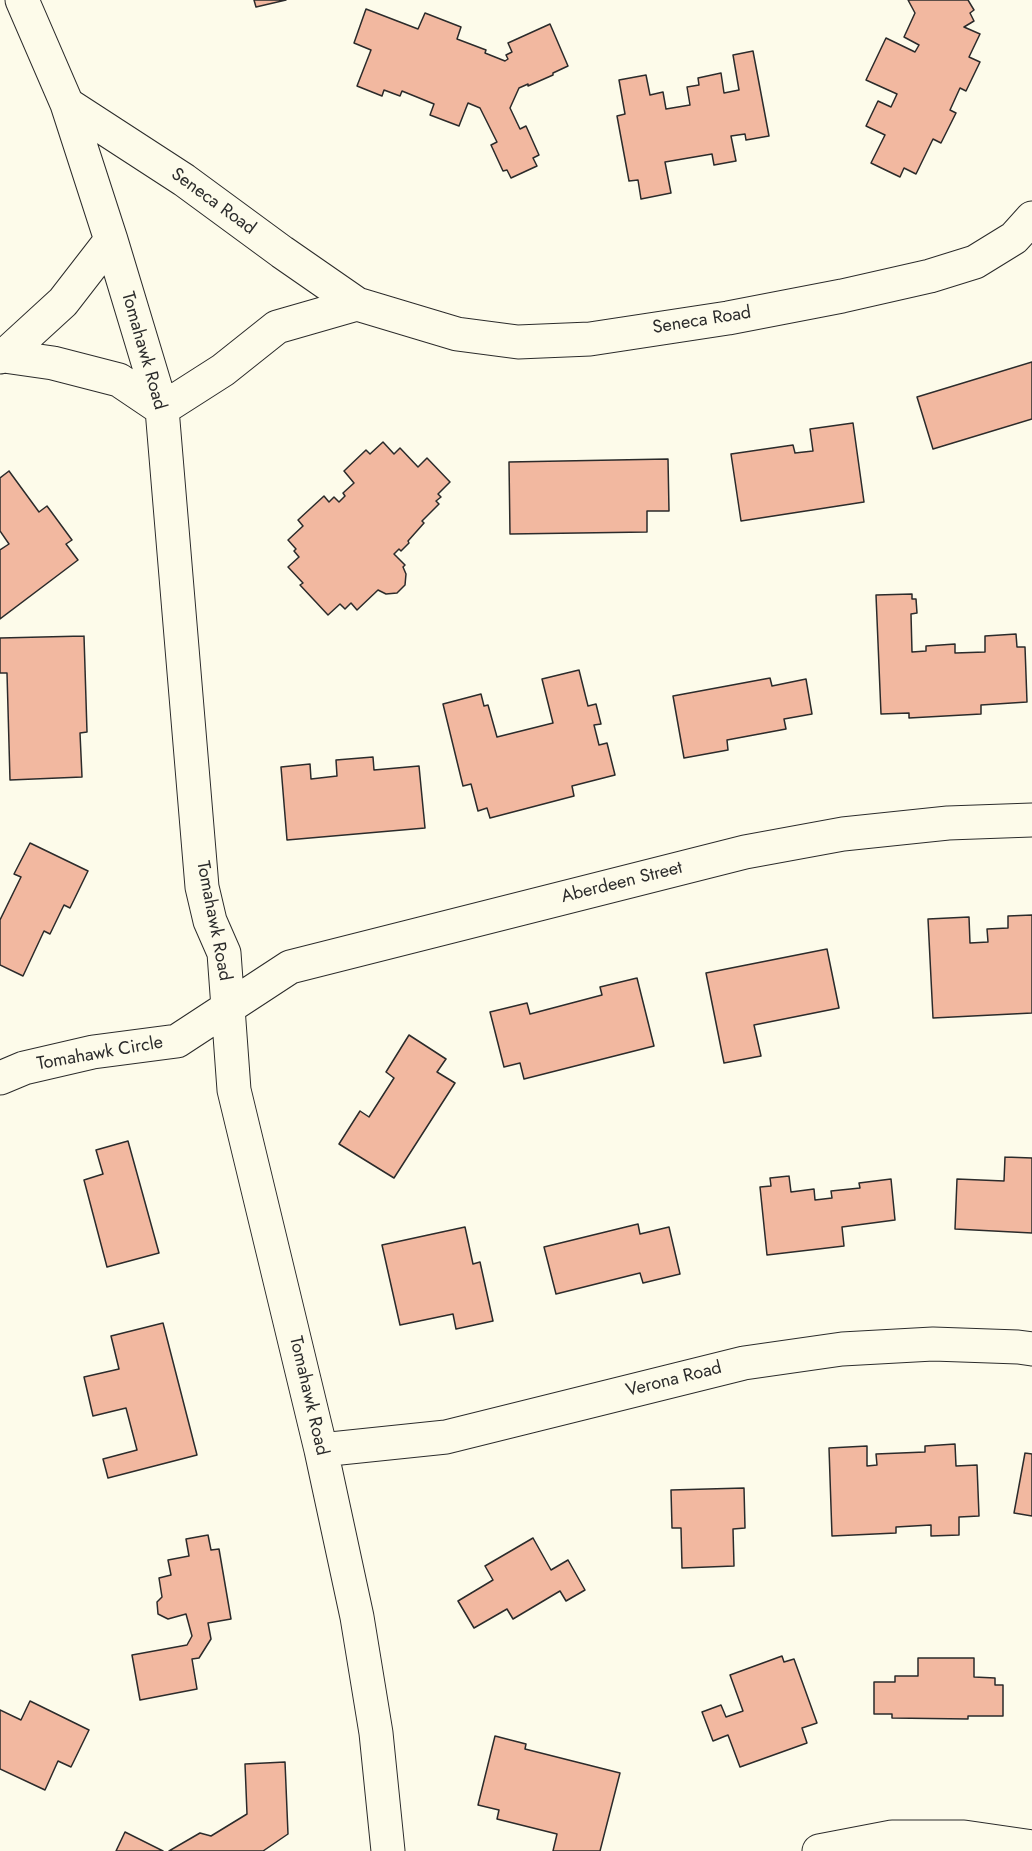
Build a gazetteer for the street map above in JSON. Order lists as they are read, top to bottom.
{
  "streets": {
    "street": [
      "Seneca Road",
      "Tomahawk Road",
      "Aberdeen Street",
      "Tomahawk Circle",
      "Verona Road"
    ]
  },
  "crossings": [
    ["Seneca Road", "Tomahawk Road"],
    ["Tomahawk Road", "Aberdeen Street"],
    ["Tomahawk Road", "Tomahawk Circle"],
    ["Tomahawk Road", "Verona Road"],
    ["Aberdeen Street", "Tomahawk Circle"]
  ]
}
